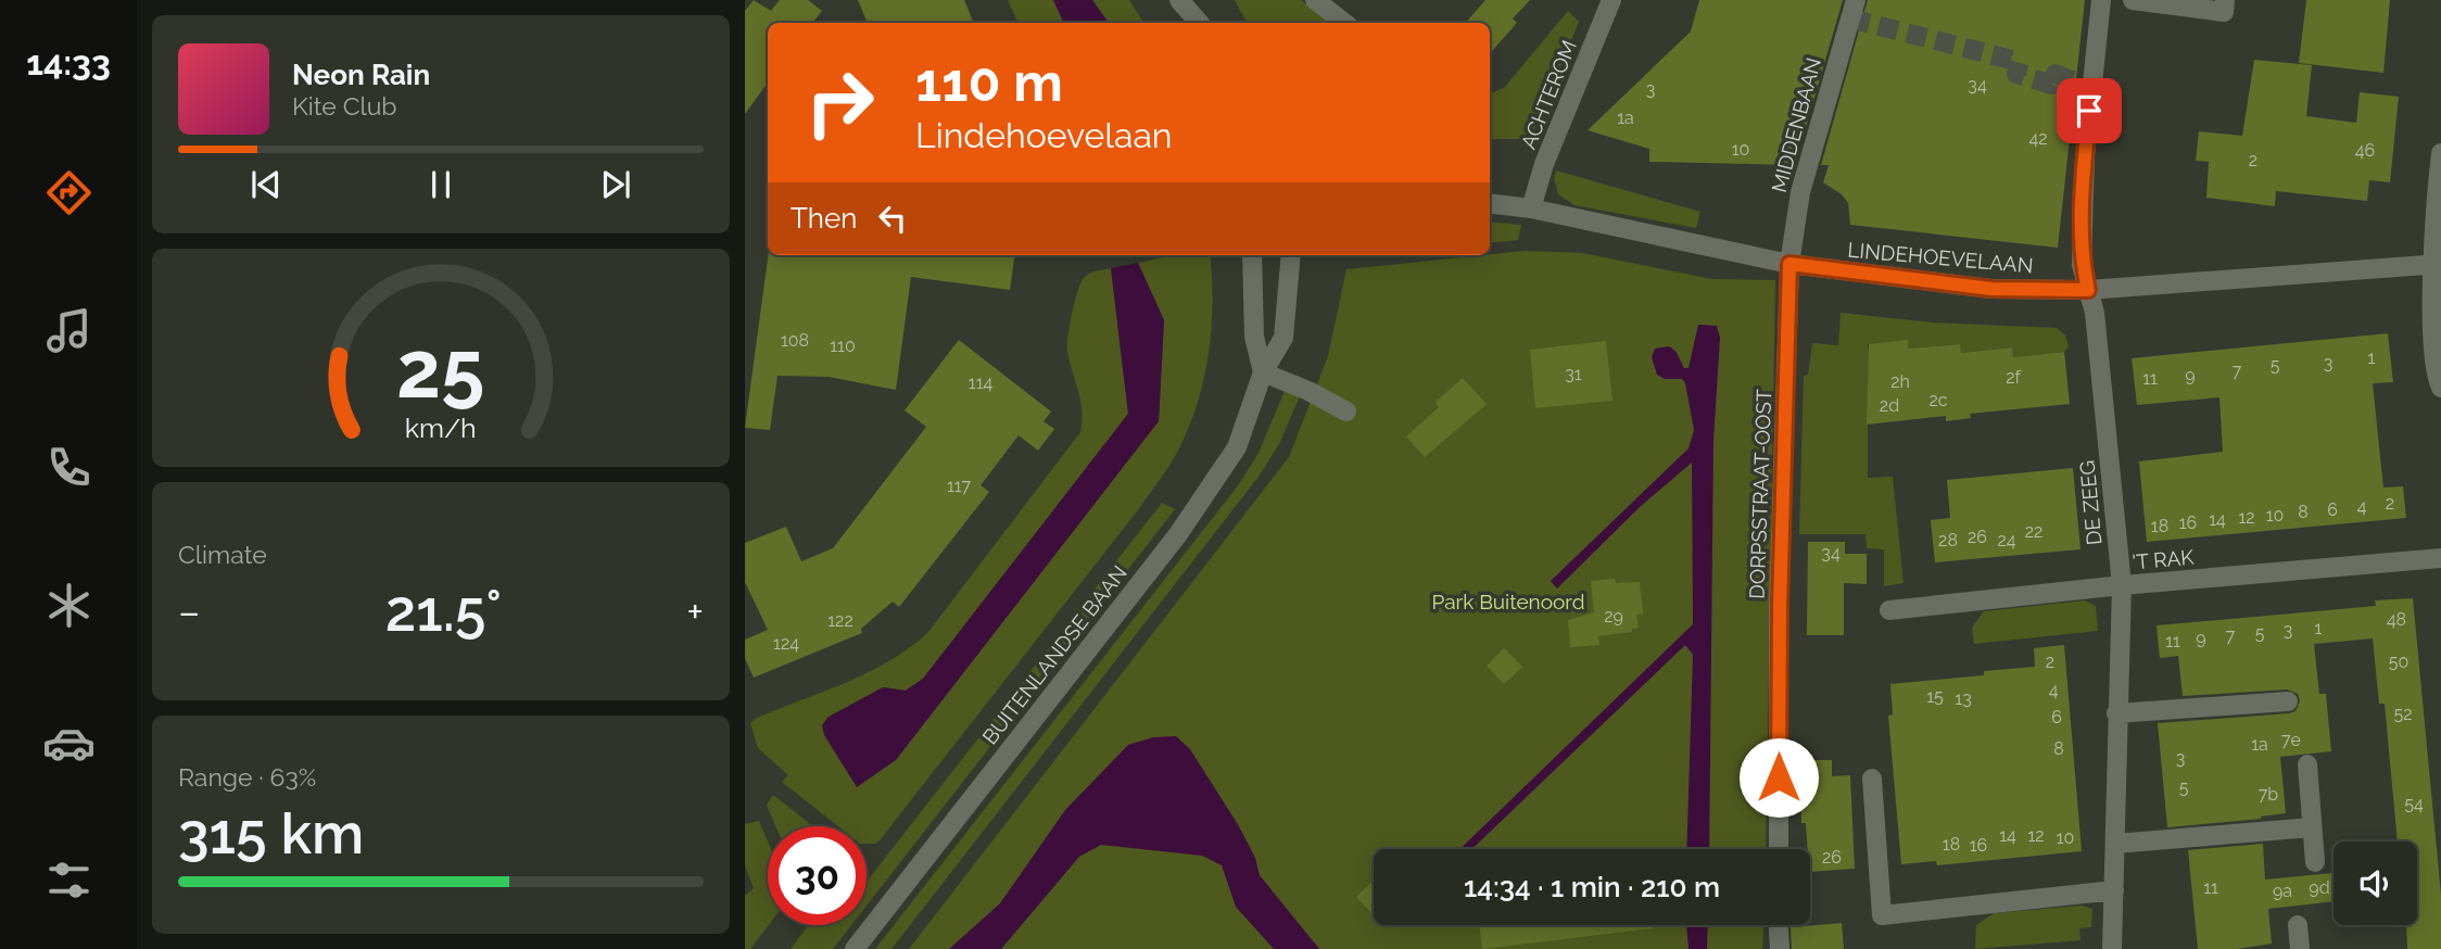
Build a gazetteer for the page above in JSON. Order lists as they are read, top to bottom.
{
  "streets": {
    "street": [
      "ACHTEROM",
      "MIDDENBAAN",
      "LINDEHOEVELAAN",
      "DORPSSTRAAT-OOST",
      "DE ZEEG",
      "'T RAK",
      "BUITENLANDSE BAAN"
    ]
  },
  "crossings": [
    ["ACHTEROM", "LINDEHOEVELAAN"],
    ["MIDDENBAAN", "LINDEHOEVELAAN"],
    ["MIDDENBAAN", "DORPSSTRAAT-OOST"],
    ["LINDEHOEVELAAN", "DORPSSTRAAT-OOST"],
    ["LINDEHOEVELAAN", "DE ZEEG"],
    ["DE ZEEG", "'T RAK"]
  ],
  "parks": ["Park Buitenoord"],
  "house_numbers": [
    "34",
    "3",
    "1a",
    "42",
    "10",
    "46",
    "2",
    "108",
    "110",
    "1",
    "3",
    "5",
    "7",
    "31",
    "9",
    "2f",
    "11",
    "2h",
    "114",
    "2c",
    "2d",
    "117",
    "2",
    "4",
    "6",
    "8",
    "10",
    "12",
    "14",
    "16",
    "18",
    "22",
    "26",
    "28",
    "24",
    "34",
    "29",
    "48",
    "122",
    "1",
    "3",
    "5",
    "7",
    "9",
    "11",
    "124",
    "2",
    "50",
    "4",
    "15",
    "13",
    "52",
    "6",
    "7e",
    "1a",
    "8",
    "3",
    "5",
    "7b",
    "54",
    "14",
    "12",
    "10",
    "18",
    "16",
    "26",
    "11",
    "9d",
    "9a"
  ],
  "page": {
    "tabs": "14:33",
    "turn": ["110 m", "Lindehoevelaan"],
    "song": ["Neon Rain", "Kite Club"],
    "then": "Then",
    "tile": [
      "Climate",
      ["Range · 63%", "315 km"]
    ],
    "heat": ["−", "21.5°", "+"],
    "limit": "30",
    "trip": "14:34 · 1 min · 210 m",
    "gauge": ["25", "km/h"]
  }
}
